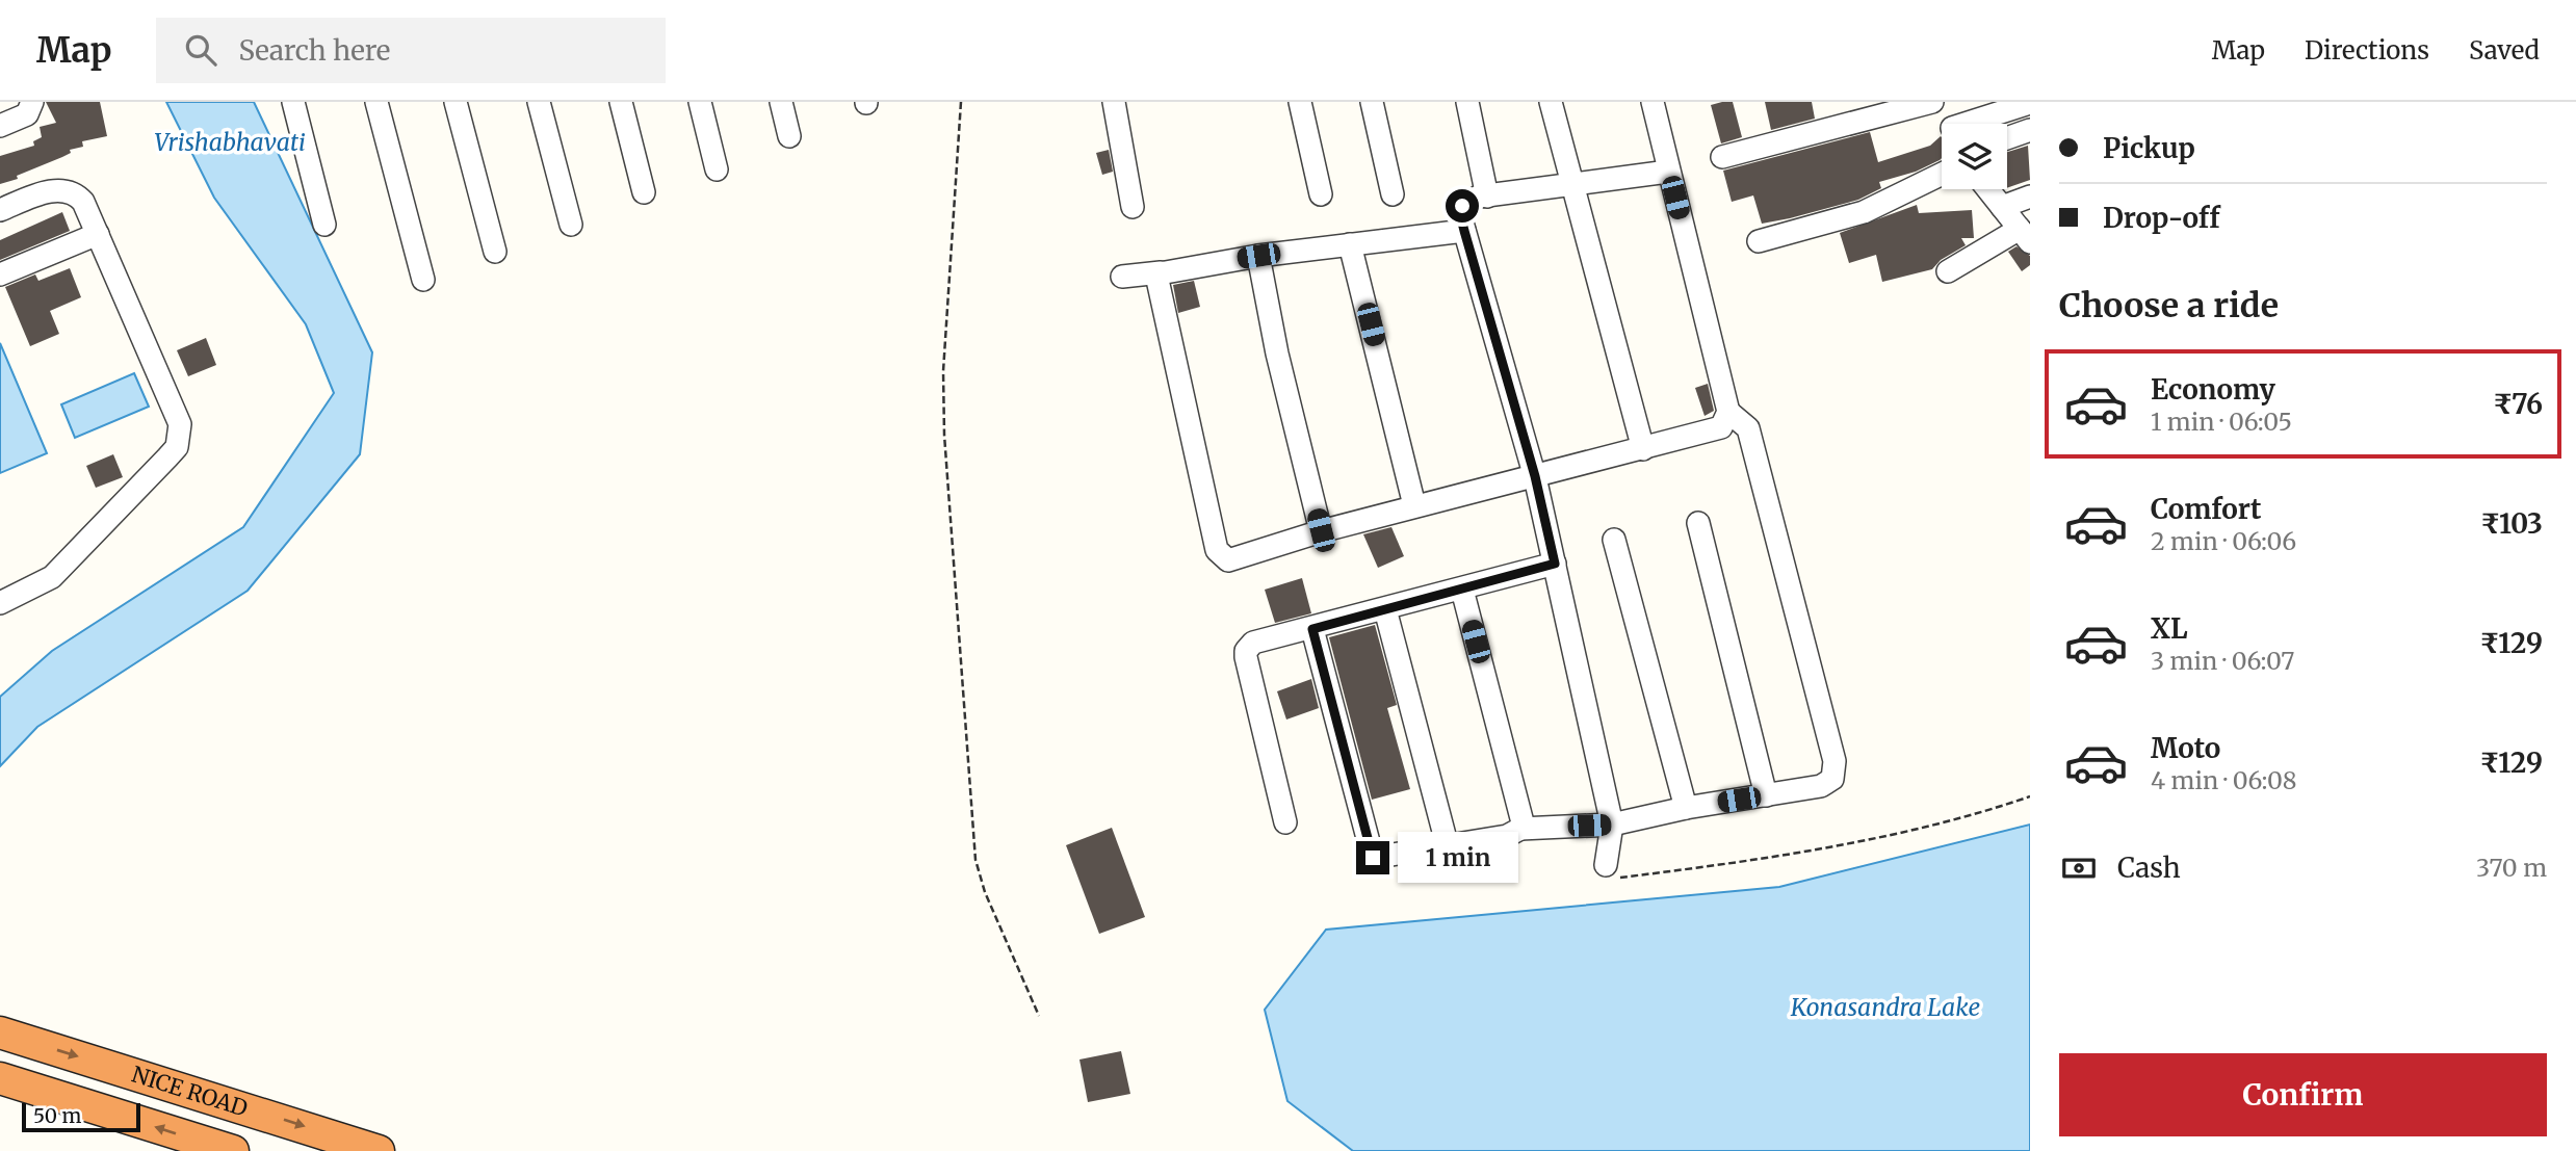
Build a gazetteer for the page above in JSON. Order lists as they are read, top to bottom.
{
  "streets": {
    "highway": ["NICE ROAD"]
  },
  "water": ["Vrishabhavati", "Konasandra Lake"],
  "scale_bar": "50 m",
  "page": {
    "header": "Map",
    "search": "Search here",
    "nav": ["Map", "Directions", "Saved"],
    "banner": ["Pickup", "Drop-off"],
    "heading": "Choose a ride",
    "list": [
      {
        "name": "Economy",
        "note": "1 min · 06:05",
        "value": "₹76"
      },
      {
        "name": "Comfort",
        "note": "2 min · 06:06",
        "value": "₹103"
      },
      {
        "name": "XL",
        "note": "3 min · 06:07",
        "value": "₹129"
      },
      {
        "name": "Moto",
        "note": "4 min · 06:08",
        "value": "₹129"
      }
    ],
    "pay": ["Cash", "370 m"],
    "bubble": "1 min",
    "buttons": "Confirm",
    "scale": "50 m"
  }
}
